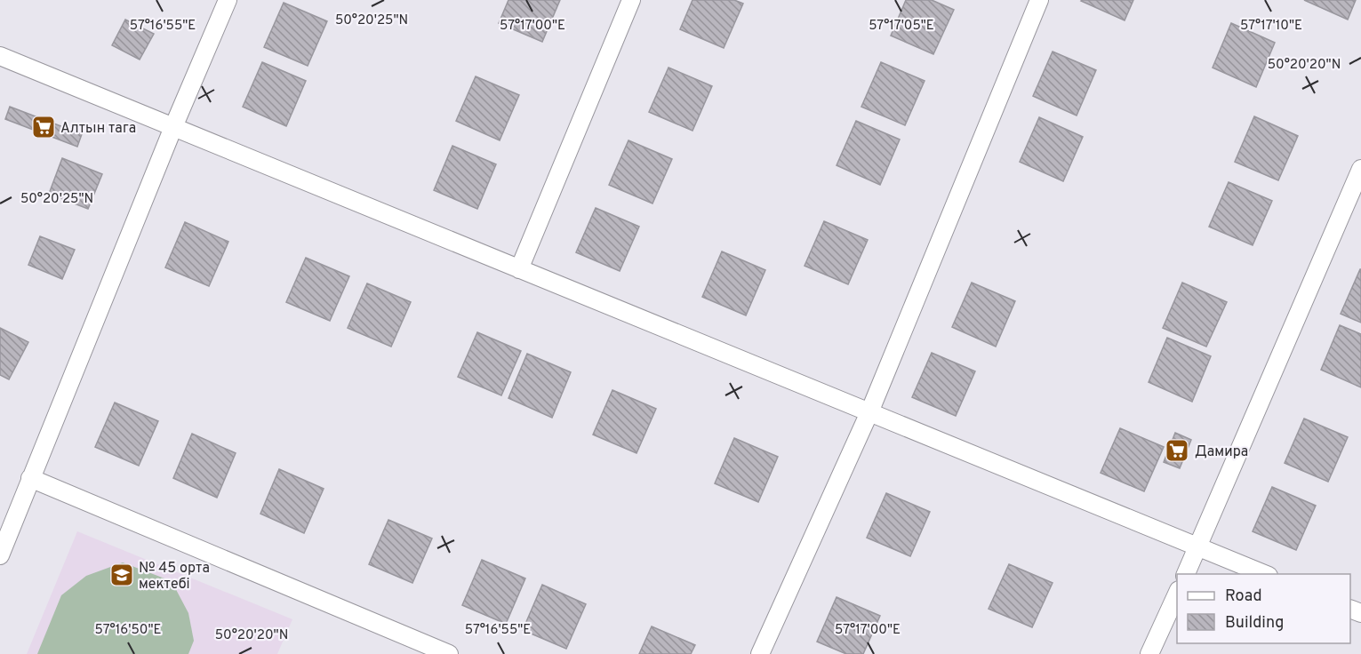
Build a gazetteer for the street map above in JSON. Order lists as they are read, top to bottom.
{
  "places": {
    "supermarket": ["Алтын тага", "Дамира"],
    "school or university": ["№ 45 орта мектебі"]
  },
  "legend": ["Road", "Building"],
  "coordinates": [
    "50°20'25\"N",
    "57°16'55\"E",
    "57°17'00\"E",
    "57°17'05\"E",
    "57°17'10\"E",
    "50°20'20\"N",
    "57°16'50\"E"
  ]
}
